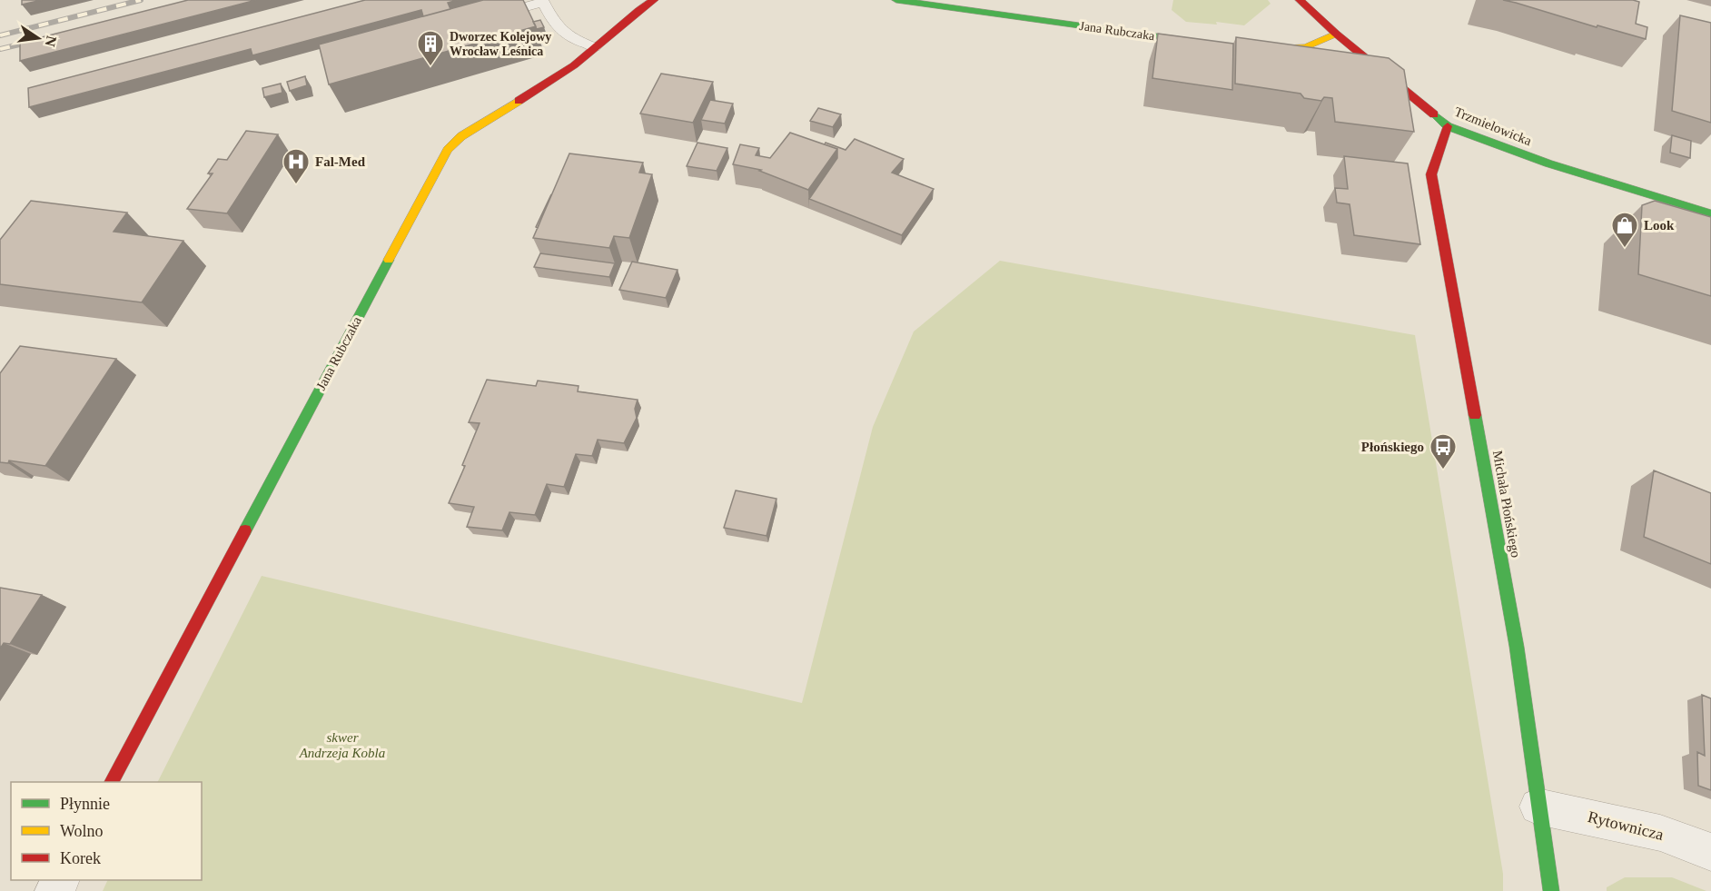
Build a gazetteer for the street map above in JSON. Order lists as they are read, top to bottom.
{
  "streets": {
    "street": [
      "Jana Rubczaka",
      "Trzmielowicka",
      "Michała Płońskiego",
      "Rytownicza"
    ]
  },
  "crossings": [
    ["Trzmielowicka", "Michała Płońskiego"],
    ["Michała Płońskiego", "Rytownicza"]
  ],
  "parks": ["skwer Andrzeja Kobla"],
  "places": {
    "building": ["Dworzec Kolejowy Wrocław Leśnica"],
    "hospital": ["Fal-Med"],
    "shop": ["Look"],
    "bus stop": ["Płońskiego"]
  },
  "legend": ["Płynnie", "Wolno", "Korek"],
  "north": "right"
}
